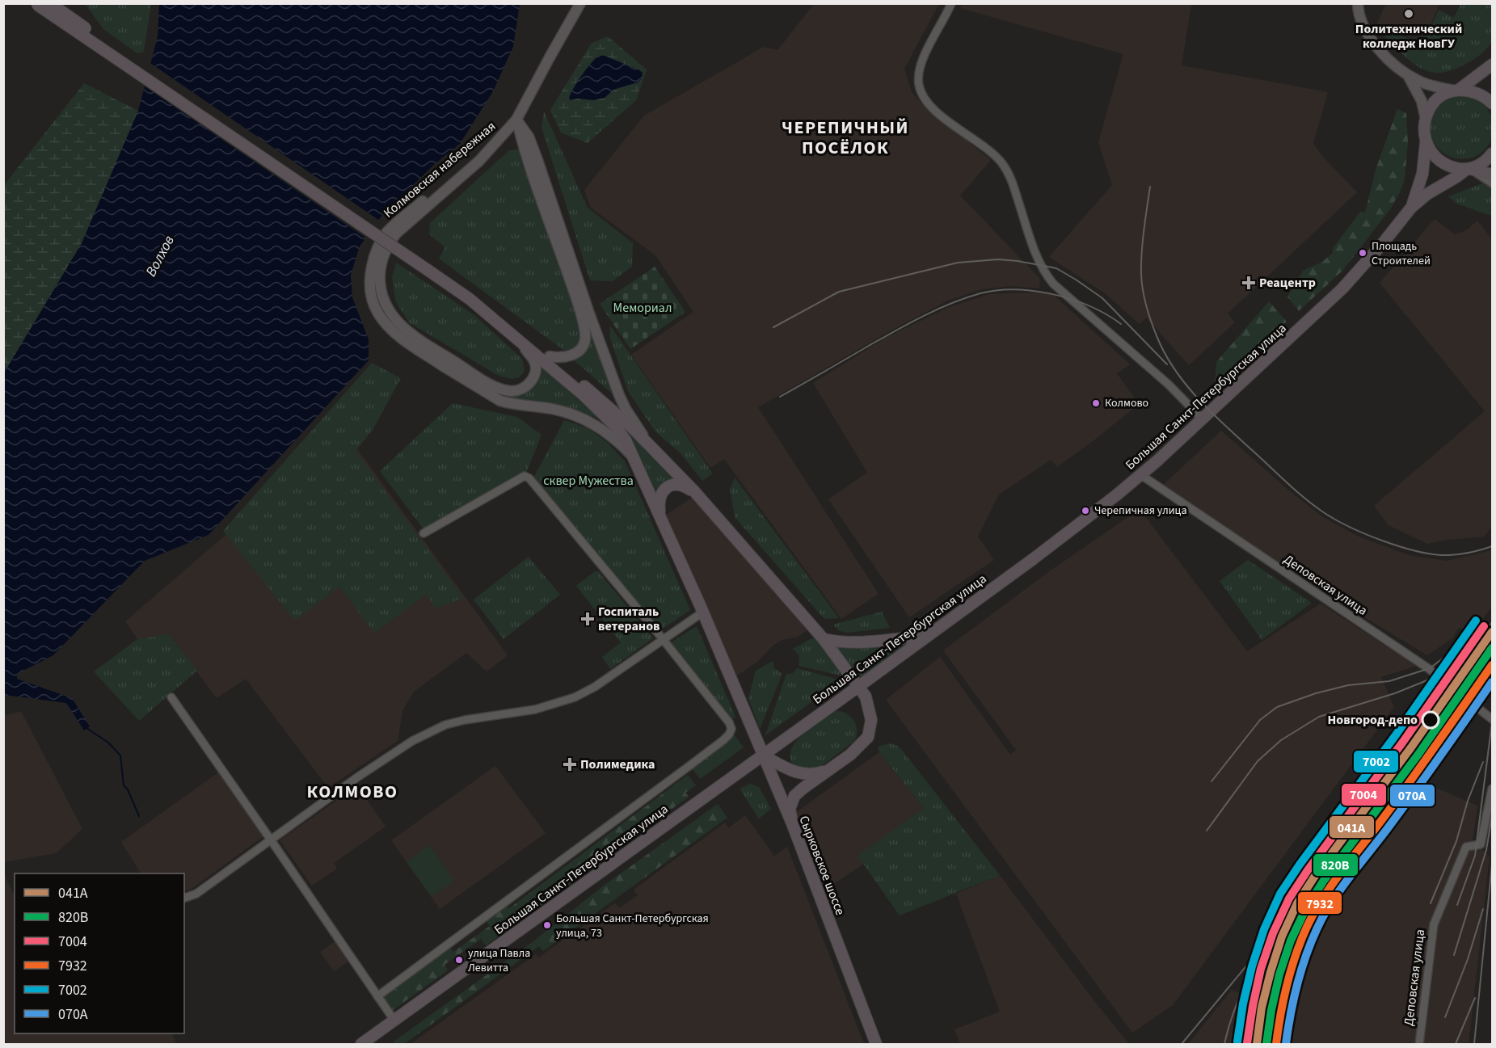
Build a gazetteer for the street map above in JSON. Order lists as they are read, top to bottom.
{
  "streets": {
    "main road": ["Колмовская набережная", "Большая Санкт-Петербургская улица", "Сырковское шоссе"],
    "street": ["Деповская улица"]
  },
  "crossings": [
    ["Колмовская набережная", "Сырковское шоссе"],
    ["Большая Санкт-Петербургская улица", "Деповская улица"],
    ["Большая Санкт-Петербургская улица", "Сырковское шоссе"]
  ],
  "districts": ["ЧЕРЕПИЧНЫЙ ПОСЁЛОК", "КОЛМОВО"],
  "water": ["Волхов"],
  "parks": ["Мемориал", "сквер Мужества"],
  "places": {
    "other": [
      "Политехнический колледж НовГУ",
      "Площадь Строителей",
      "Колмово",
      "Черепичная улица",
      "Новгород-депо",
      "Большая Санкт-Петербургская улица, 73",
      "улица Павла Левитта"
    ],
    "health": ["Реацентр", "Госпиталь ветеранов", "Полимедика"]
  },
  "lines": [
    "transit line 7002",
    "transit line 7004",
    "transit line 041А",
    "transit line 820В",
    "transit line 7932",
    "transit line 070А"
  ],
  "legend": [
    "041А",
    "820В",
    "7004",
    "7932",
    "7002",
    "070А"
  ]
}
